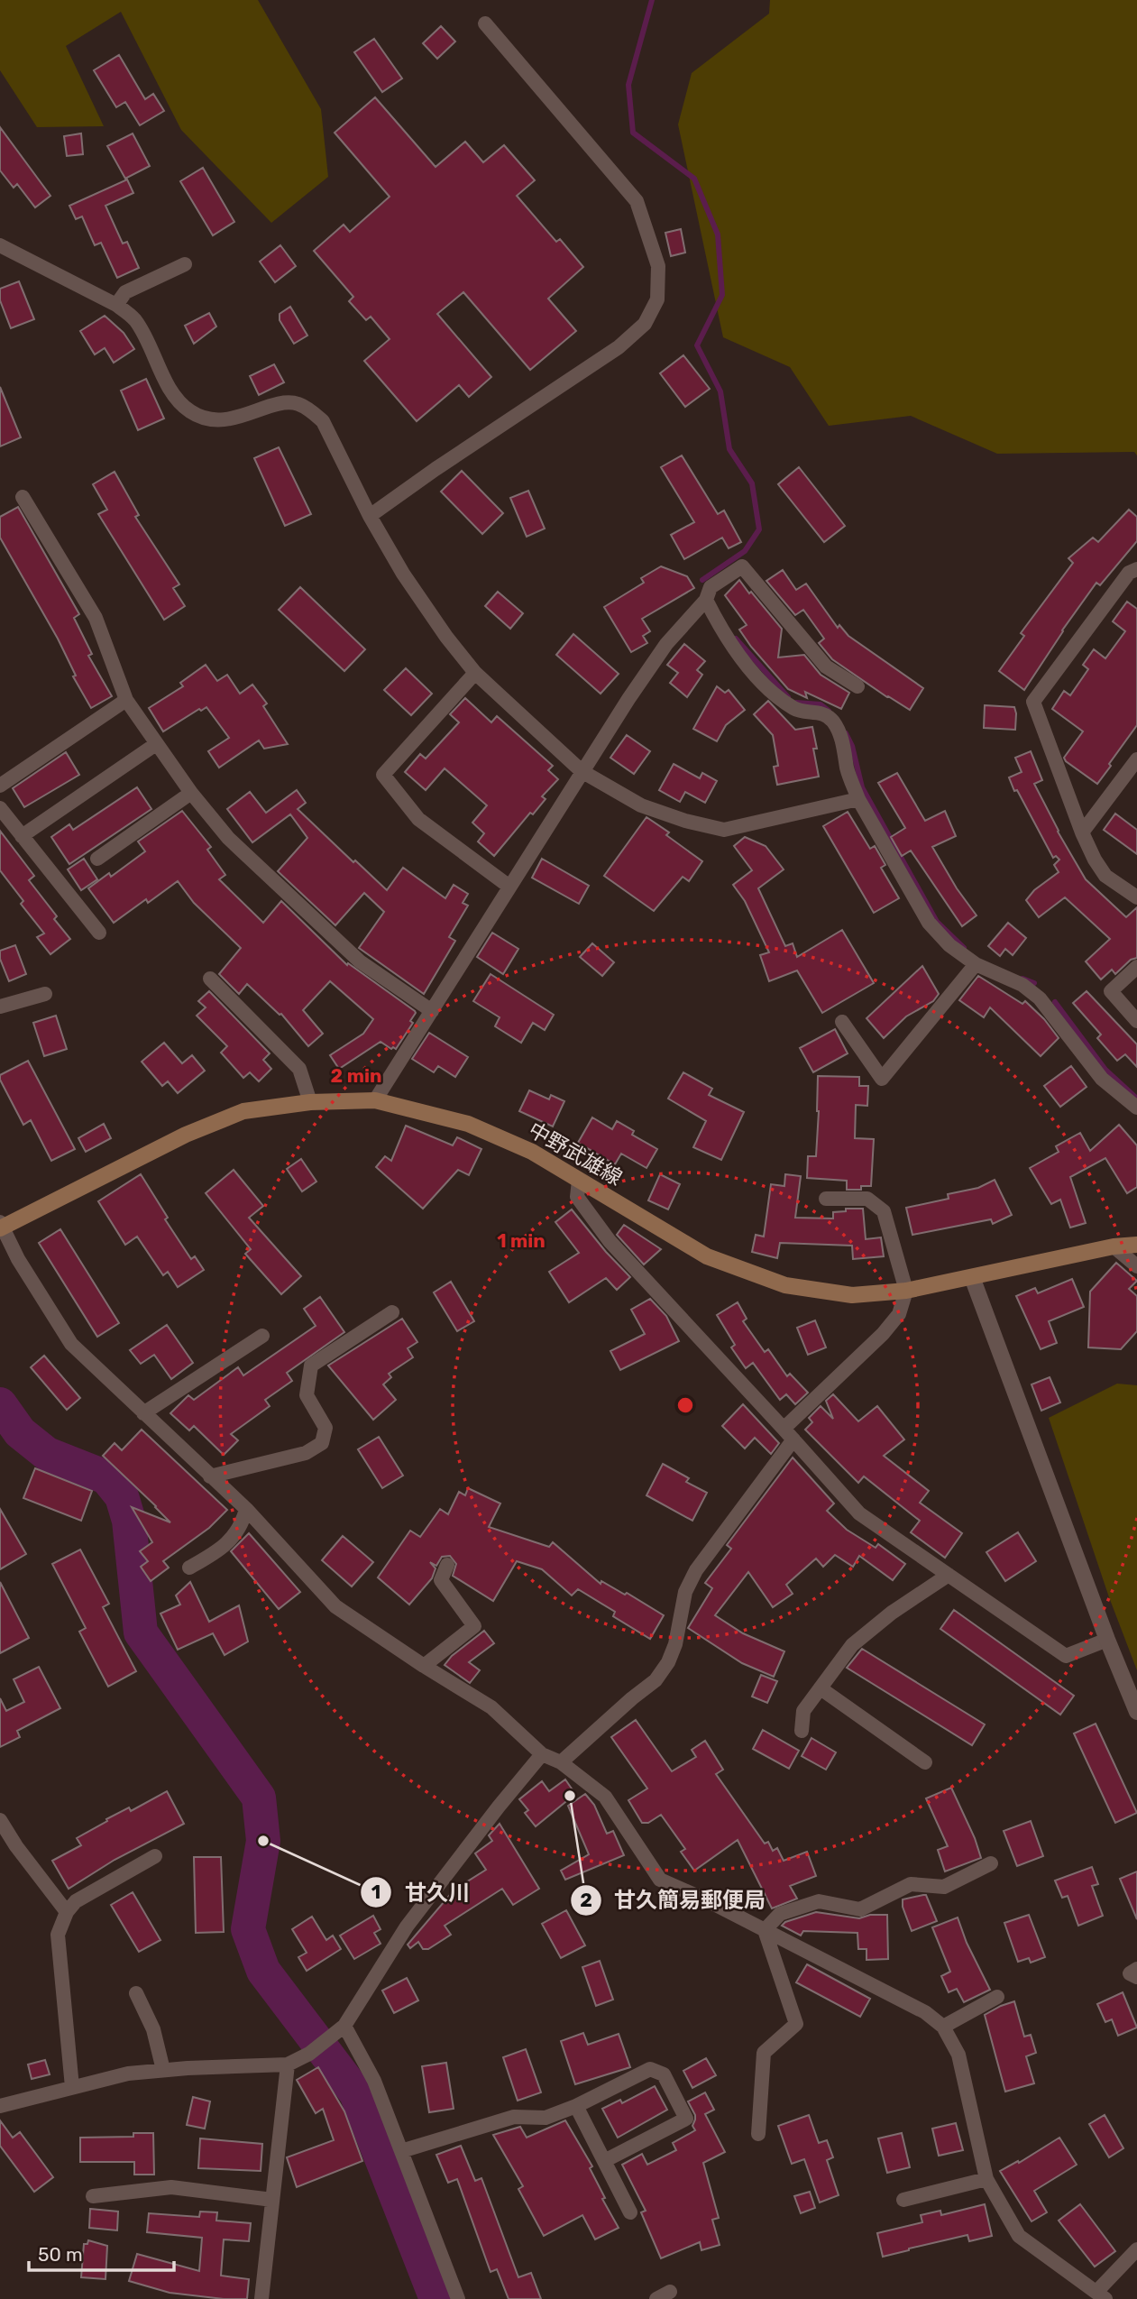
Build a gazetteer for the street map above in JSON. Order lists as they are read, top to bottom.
{
  "streets": {
    "main road": ["中野武雄線"]
  },
  "places": ["甘久簡易郵便局", "甘久川"],
  "scale_bar": "50 m",
  "rings": ["2 min", "1 min"]
}
